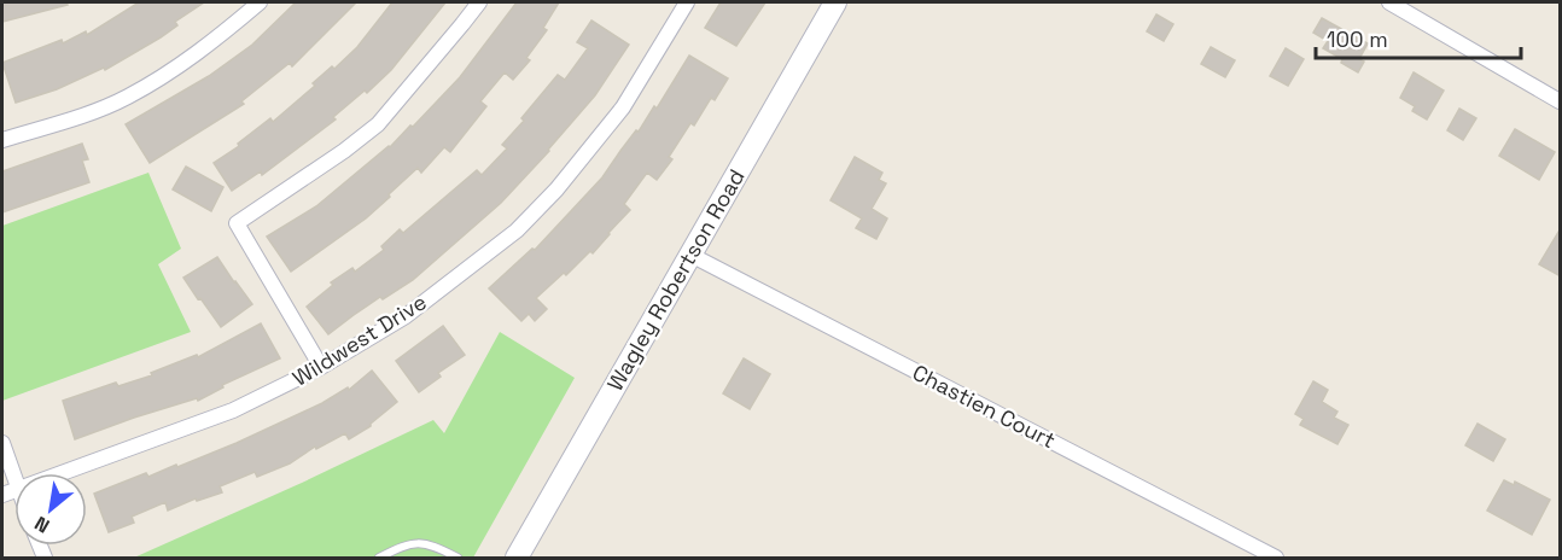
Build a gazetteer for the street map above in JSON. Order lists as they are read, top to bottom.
{
  "streets": {
    "street": ["Wagley Robertson Road", "Wildwest Drive", "Chastien Court"]
  },
  "crossings": [
    ["Wagley Robertson Road", "Chastien Court"]
  ],
  "scale_bar": "100 m",
  "north": "bottom left"
}
